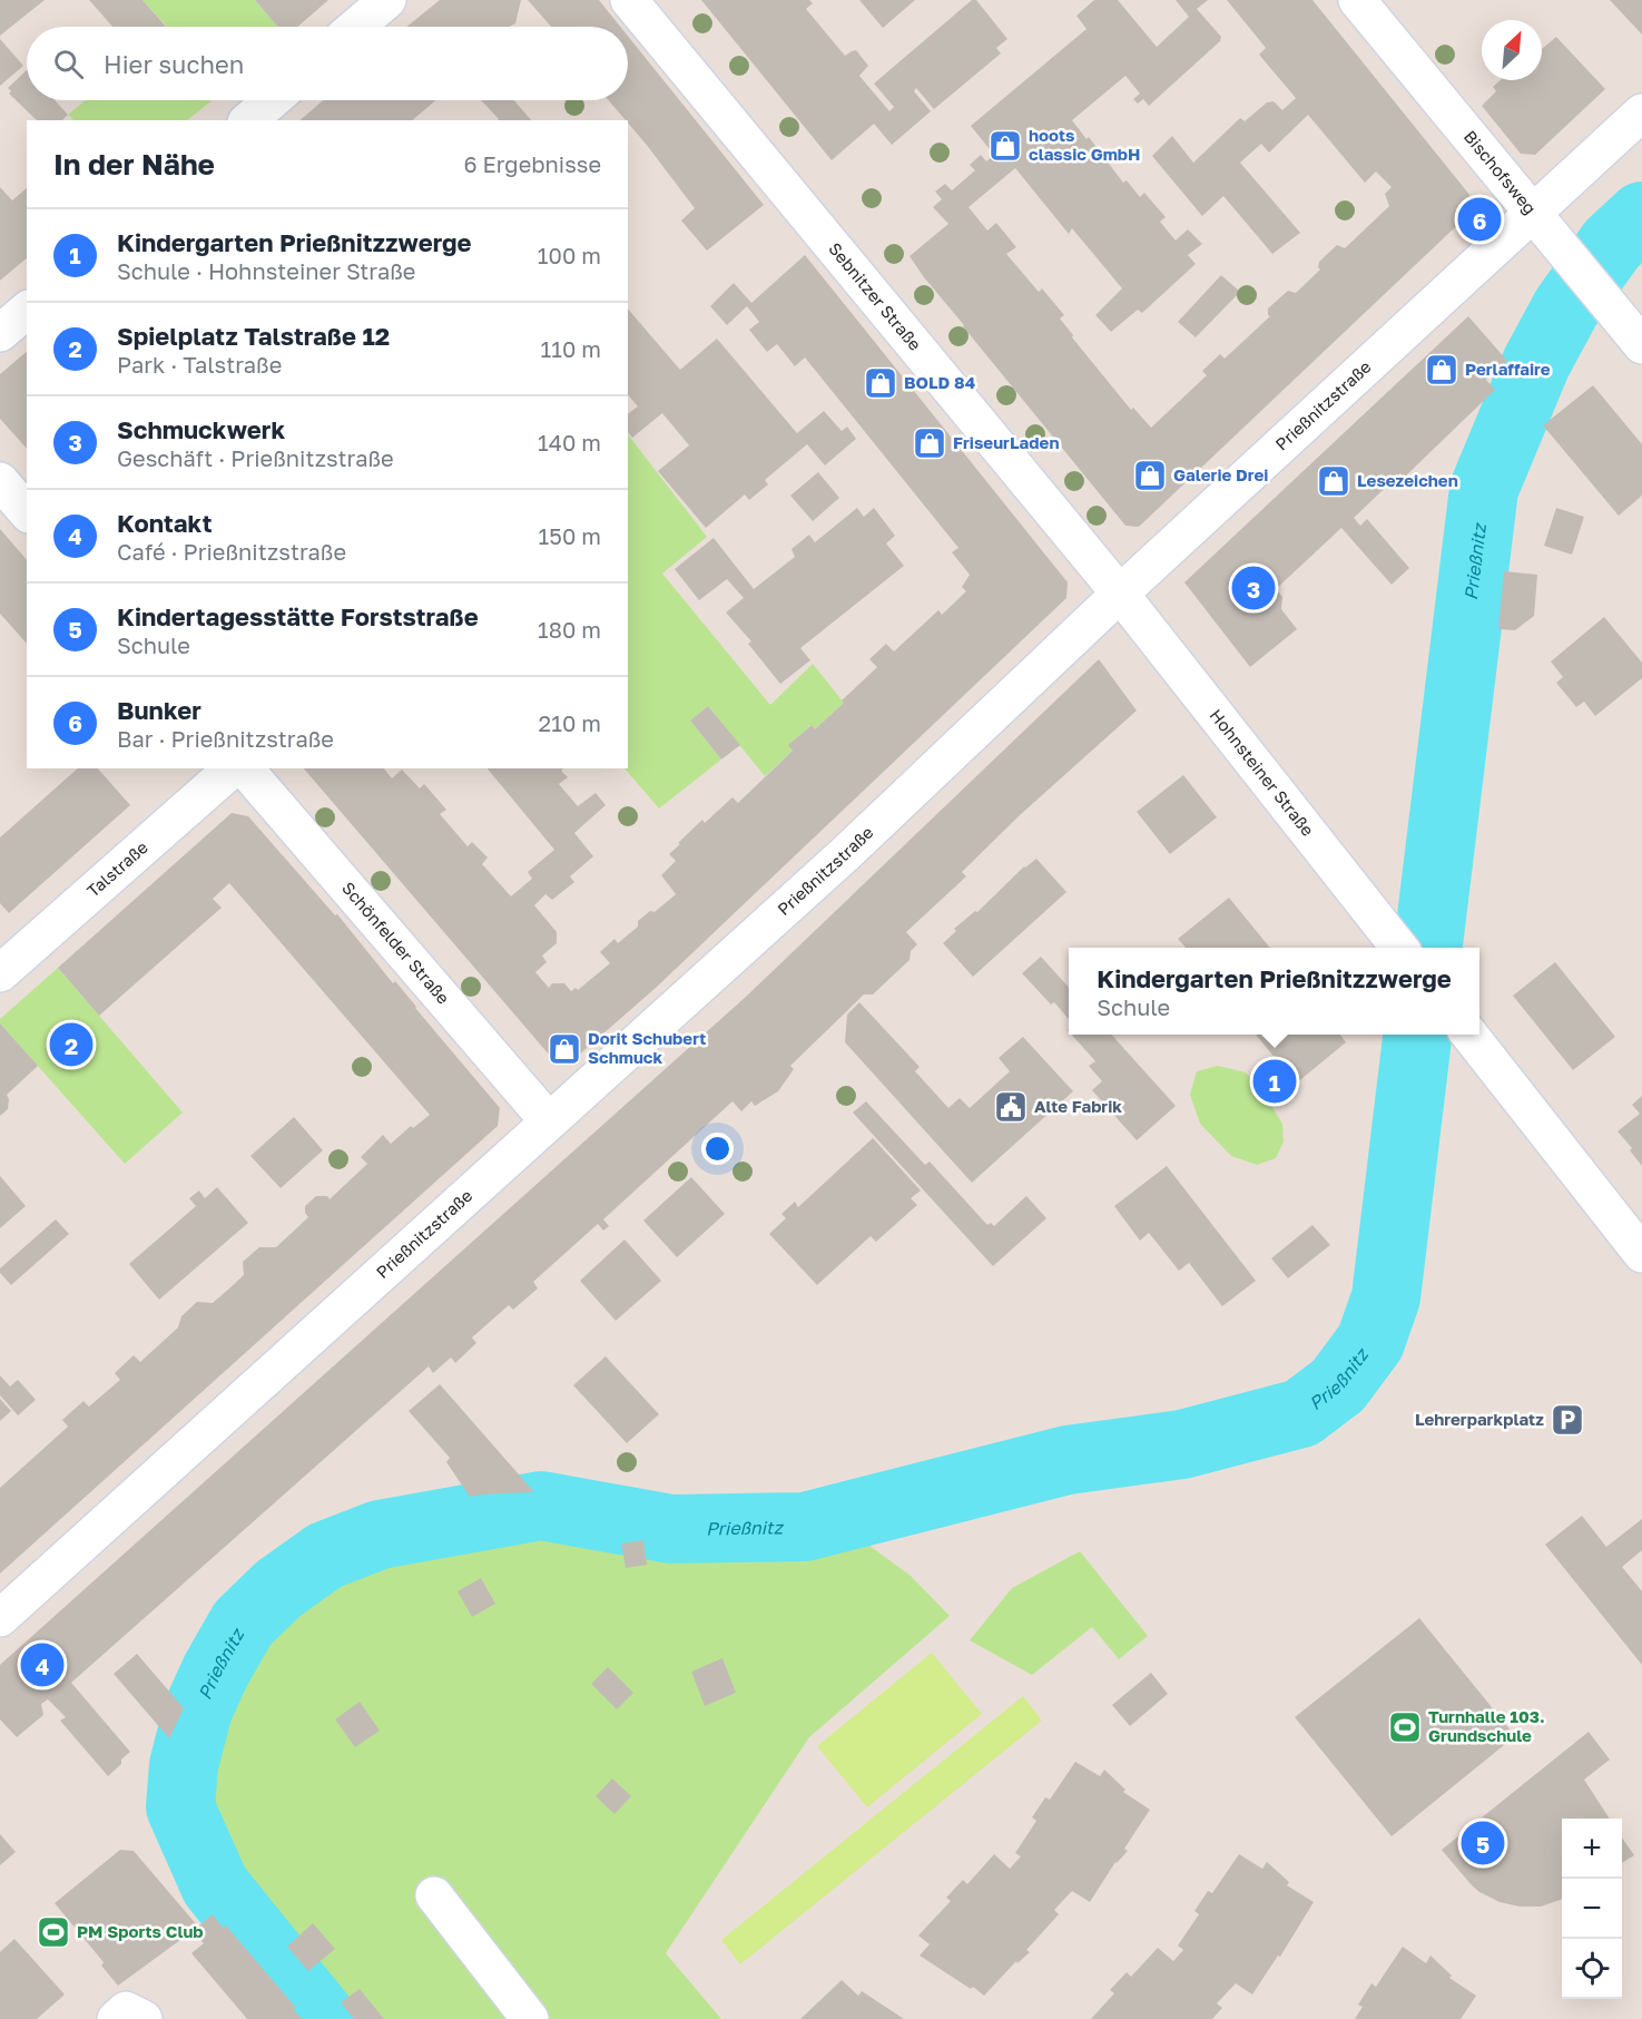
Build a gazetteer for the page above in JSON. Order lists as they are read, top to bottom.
{
  "streets": {
    "street": [
      "Bischofsweg",
      "Sebnitzer Straße",
      "Prießnitzstraße",
      "Hohnsteiner Straße",
      "Talstraße",
      "Schönfelder Straße"
    ]
  },
  "crossings": [
    ["Bischofsweg", "Prießnitzstraße"],
    ["Sebnitzer Straße", "Prießnitzstraße"],
    ["Sebnitzer Straße", "Hohnsteiner Straße"],
    ["Prießnitzstraße", "Hohnsteiner Straße"],
    ["Prießnitzstraße", "Schönfelder Straße"]
  ],
  "water": ["Prießnitz"],
  "places": {
    "shop": [
      "hoots classic GmbH",
      "Perlaffaire",
      "BOLD 84",
      "FriseurLaden",
      "Galerie Drei",
      "Lesezeichen",
      "Dorit Schubert Schmuck"
    ],
    "public building": ["Alte Fabrik"],
    "parking": ["Lehrerparkplatz"],
    "sports": ["Turnhalle 103. Grundschule", "PM Sports Club"]
  },
  "north": "top right",
  "page": {
    "search": "Hier suchen",
    "heading": ["In der Nähe", "6 Ergebnisse"],
    "pins": [
      "6",
      "3",
      "2",
      "1",
      "4",
      "5"
    ],
    "list": [
      {
        "mark": "1",
        "name": "Kindergarten Prießnitzzwerge",
        "note": "Schule · Hohnsteiner Straße",
        "value": "100 m"
      },
      {
        "mark": "2",
        "name": "Spielplatz Talstraße 12",
        "note": "Park · Talstraße",
        "value": "110 m"
      },
      {
        "mark": "3",
        "name": "Schmuckwerk",
        "note": "Geschäft · Prießnitzstraße",
        "value": "140 m"
      },
      {
        "mark": "4",
        "name": "Kontakt",
        "note": "Café · Prießnitzstraße",
        "value": "150 m"
      },
      {
        "mark": "5",
        "name": "Kindertagesstätte Forststraße",
        "note": "Schule",
        "value": "180 m"
      },
      {
        "mark": "6",
        "name": "Bunker",
        "note": "Bar · Prießnitzstraße",
        "value": "210 m"
      }
    ],
    "popup": ["Kindergarten Prießnitzzwerge", "Schule"],
    "map_buttons": ["+", "−"]
  }
}
